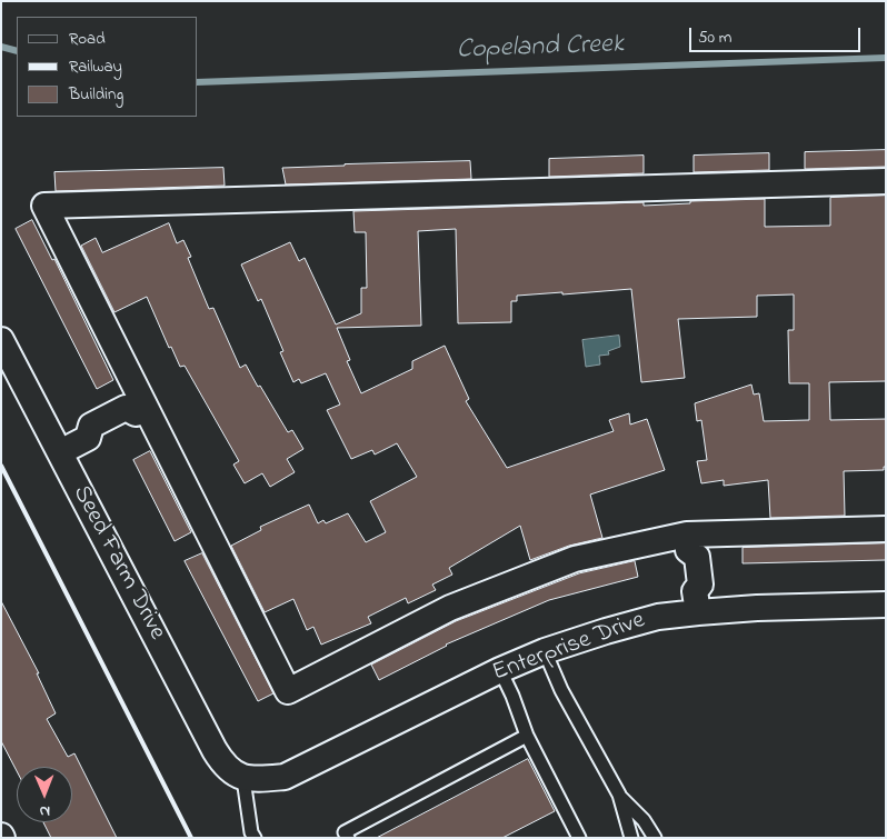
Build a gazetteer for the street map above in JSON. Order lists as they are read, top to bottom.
{
  "streets": {
    "street": ["Seed Farm Drive", "Enterprise Drive"]
  },
  "crossings": [
    ["Seed Farm Drive", "Enterprise Drive"]
  ],
  "water": ["Copeland Creek"],
  "legend": ["Road", "Railway", "Building"],
  "scale_bar": "50 m",
  "north": "bottom"
}
